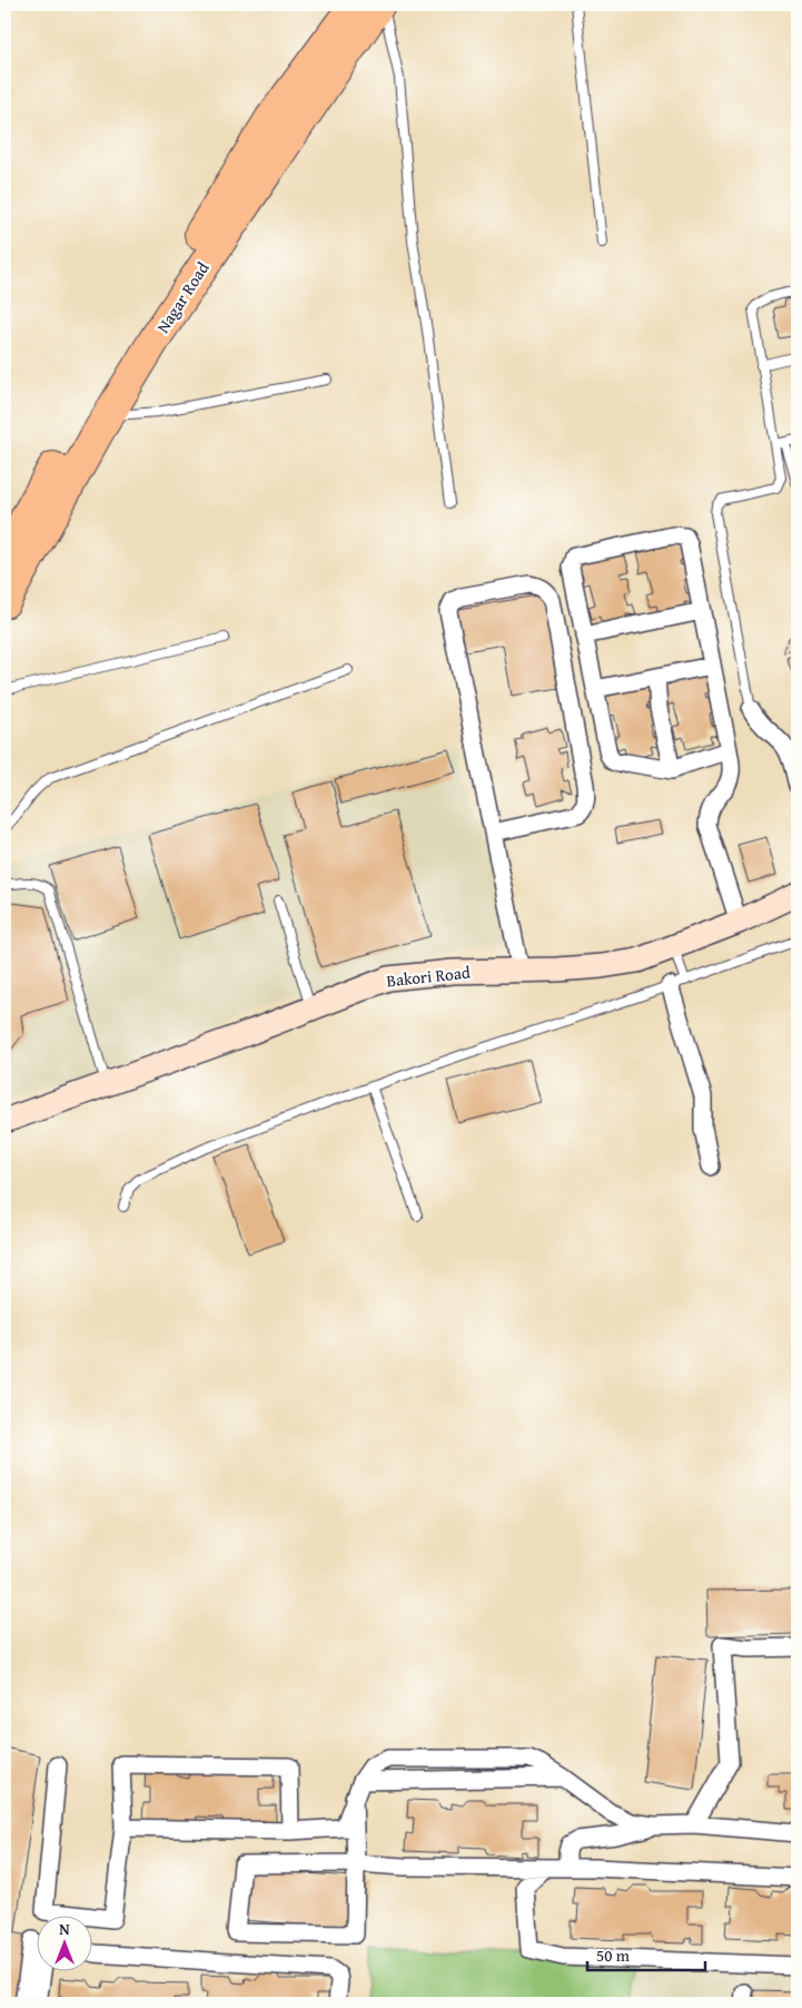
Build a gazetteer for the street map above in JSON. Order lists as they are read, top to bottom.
{
  "streets": {
    "highway": ["Nagar Road"],
    "street": ["Bakori Road"]
  },
  "scale_bar": "50 m",
  "north": "top"
}
